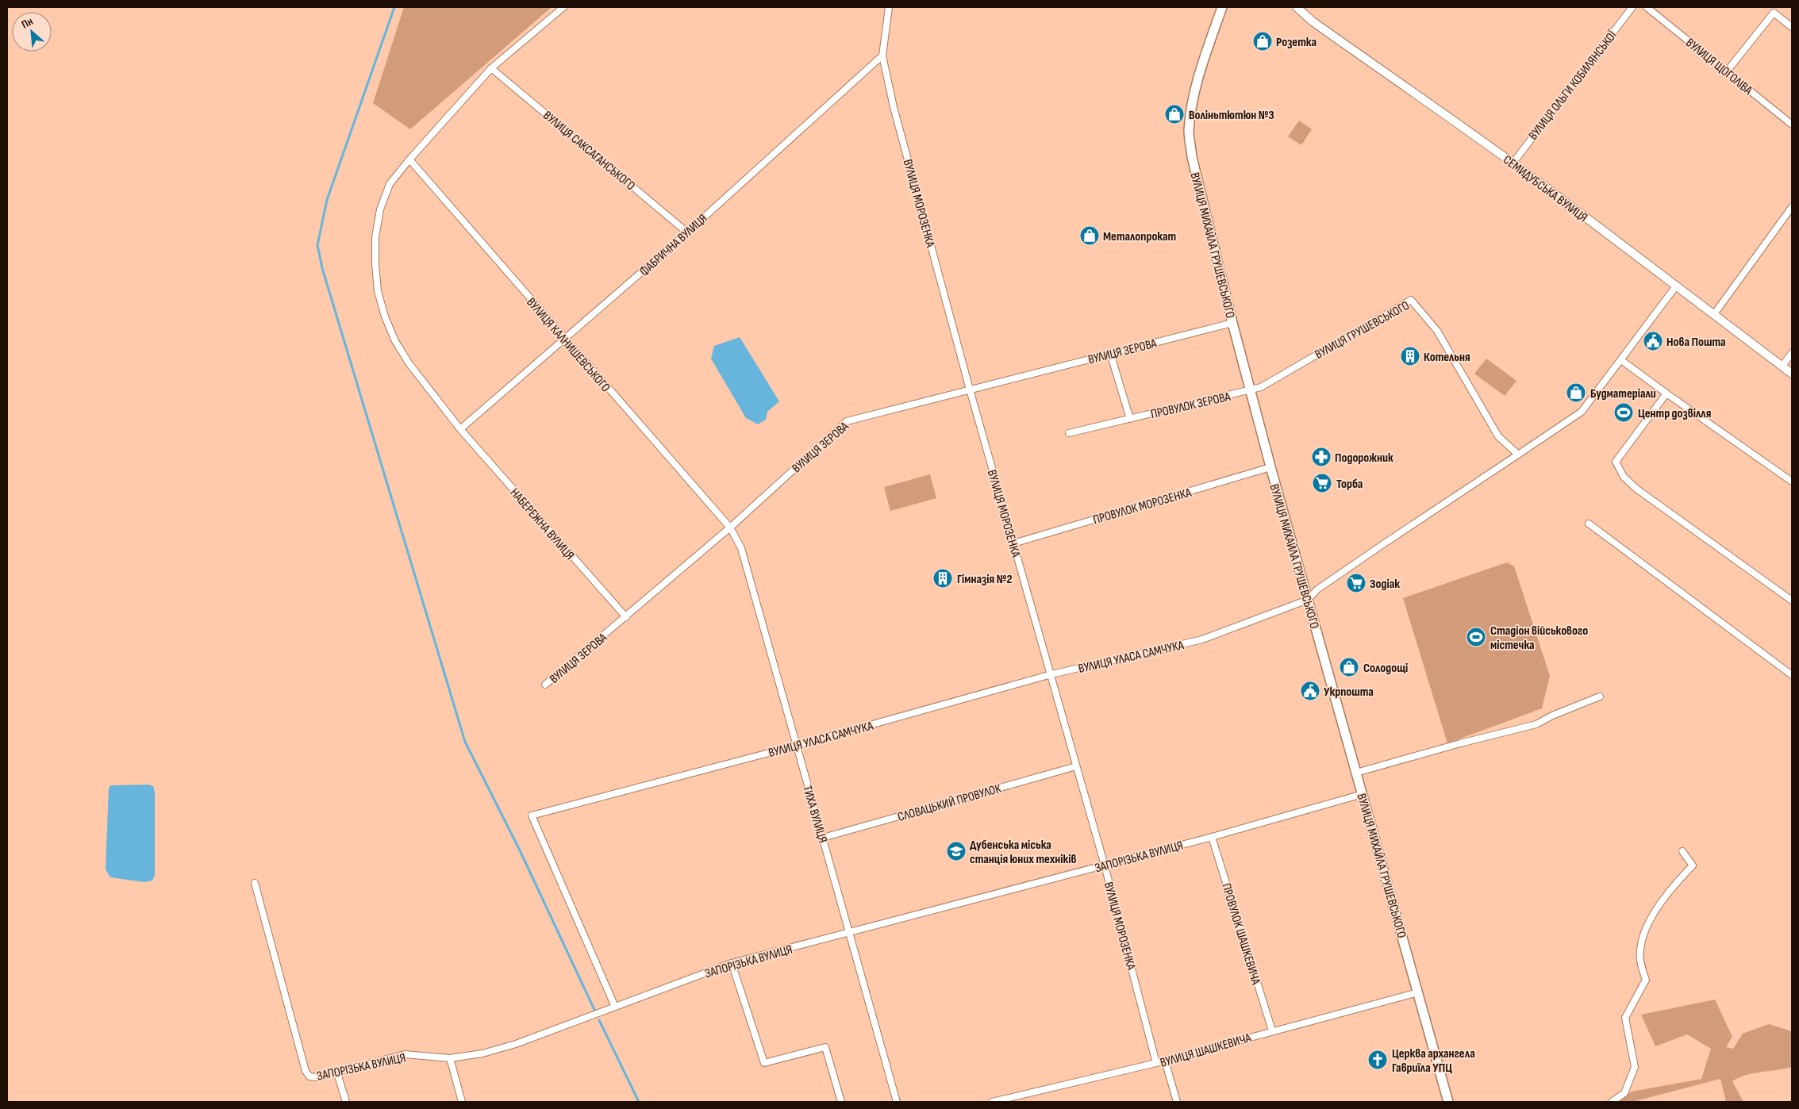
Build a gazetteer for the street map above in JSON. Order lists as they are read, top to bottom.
{
  "streets": {
    "main road": ["ВУЛИЦЯ МИХАЙЛА ГРУШЕВСЬКОГО"],
    "street": [
      "ВУЛИЦЯ ЩОГОЛІВА",
      "ВУЛИЦЯ ОЛЬГИ КОБИЛЯНСЬКОЇ",
      "ВУЛИЦЯ САКСАГАНСЬКОГО",
      "СЕМИДУБСЬКА ВУЛИЦЯ",
      "ВУЛИЦЯ МОРОЗЕНКА",
      "ФАБРИЧНА ВУЛИЦЯ",
      "ВУЛИЦЯ ГРУШЕВСЬКОГО",
      "ВУЛИЦЯ КАЛНИШЕВСЬКОГО",
      "ВУЛИЦЯ ЗЕРОВА",
      "ПРОВУЛОК ЗЕРОВА",
      "ПРОВУЛОК МОРОЗЕНКА",
      "НАБЕРЕЖНА ВУЛИЦЯ",
      "ВУЛИЦЯ УЛАСА САМЧУКА",
      "СЛОВАЦЬКИЙ ПРОВУЛОК",
      "ТИХА ВУЛИЦЯ",
      "ЗАПОРІЗЬКА ВУЛИЦЯ",
      "ПРОВУЛОК ШАШКЕВИЧА",
      "ВУЛИЦЯ ШАШКЕВИЧА"
    ]
  },
  "crossings": [
    ["ВУЛИЦЯ ОЛЬГИ КОБИЛЯНСЬКОЇ", "СЕМИДУБСЬКА ВУЛИЦЯ"],
    ["ВУЛИЦЯ САКСАГАНСЬКОГО", "ФАБРИЧНА ВУЛИЦЯ"],
    ["ВУЛИЦЯ САКСАГАНСЬКОГО", "НАБЕРЕЖНА ВУЛИЦЯ"],
    ["ВУЛИЦЯ МОРОЗЕНКА", "ФАБРИЧНА ВУЛИЦЯ"],
    ["ВУЛИЦЯ МОРОЗЕНКА", "ВУЛИЦЯ ЗЕРОВА"],
    ["ВУЛИЦЯ МОРОЗЕНКА", "ПРОВУЛОК МОРОЗЕНКА"],
    ["ВУЛИЦЯ МОРОЗЕНКА", "ВУЛИЦЯ УЛАСА САМЧУКА"],
    ["ВУЛИЦЯ МОРОЗЕНКА", "СЛОВАЦЬКИЙ ПРОВУЛОК"],
    ["ВУЛИЦЯ МОРОЗЕНКА", "ЗАПОРІЗЬКА ВУЛИЦЯ"],
    ["ВУЛИЦЯ МОРОЗЕНКА", "ВУЛИЦЯ ШАШКЕВИЧА"],
    ["ФАБРИЧНА ВУЛИЦЯ", "ВУЛИЦЯ КАЛНИШЕВСЬКОГО"],
    ["ФАБРИЧНА ВУЛИЦЯ", "НАБЕРЕЖНА ВУЛИЦЯ"],
    ["ВУЛИЦЯ МИХАЙЛА ГРУШЕВСЬКОГО", "ВУЛИЦЯ ГРУШЕВСЬКОГО"],
    ["ВУЛИЦЯ МИХАЙЛА ГРУШЕВСЬКОГО", "ВУЛИЦЯ ЗЕРОВА"],
    ["ВУЛИЦЯ МИХАЙЛА ГРУШЕВСЬКОГО", "ПРОВУЛОК ЗЕРОВА"],
    ["ВУЛИЦЯ МИХАЙЛА ГРУШЕВСЬКОГО", "ПРОВУЛОК МОРОЗЕНКА"],
    ["ВУЛИЦЯ МИХАЙЛА ГРУШЕВСЬКОГО", "ВУЛИЦЯ УЛАСА САМЧУКА"],
    ["ВУЛИЦЯ МИХАЙЛА ГРУШЕВСЬКОГО", "ЗАПОРІЗЬКА ВУЛИЦЯ"],
    ["ВУЛИЦЯ МИХАЙЛА ГРУШЕВСЬКОГО", "ВУЛИЦЯ ШАШКЕВИЧА"],
    ["ВУЛИЦЯ ГРУШЕВСЬКОГО", "ПРОВУЛОК ЗЕРОВА"],
    ["ВУЛИЦЯ КАЛНИШЕВСЬКОГО", "ВУЛИЦЯ ЗЕРОВА"],
    ["ВУЛИЦЯ КАЛНИШЕВСЬКОГО", "НАБЕРЕЖНА ВУЛИЦЯ"],
    ["ВУЛИЦЯ КАЛНИШЕВСЬКОГО", "ТИХА ВУЛИЦЯ"],
    ["ВУЛИЦЯ ЗЕРОВА", "НАБЕРЕЖНА ВУЛИЦЯ"],
    ["ВУЛИЦЯ ЗЕРОВА", "ТИХА ВУЛИЦЯ"],
    ["ВУЛИЦЯ УЛАСА САМЧУКА", "ТИХА ВУЛИЦЯ"],
    ["ВУЛИЦЯ УЛАСА САМЧУКА", "ЗАПОРІЗЬКА ВУЛИЦЯ"],
    ["СЛОВАЦЬКИЙ ПРОВУЛОК", "ТИХА ВУЛИЦЯ"],
    ["ТИХА ВУЛИЦЯ", "ЗАПОРІЗЬКА ВУЛИЦЯ"],
    ["ЗАПОРІЗЬКА ВУЛИЦЯ", "ПРОВУЛОК ШАШКЕВИЧА"],
    ["ПРОВУЛОК ШАШКЕВИЧА", "ВУЛИЦЯ ШАШКЕВИЧА"]
  ],
  "places": {
    "shop": [
      "Розетка",
      "Воліньтютюн №3",
      "Металопрокат",
      "Будматеріали",
      "Солодощі"
    ],
    "public building": ["Нова Пошта", "Укрпошта"],
    "building": ["Котельня", "Гімназія №2"],
    "sports": ["Центр дозвілля", "Стадіон військового містечка"],
    "pharmacy": ["Подорожник"],
    "supermarket": ["Торба", "Зодіак"],
    "school or university": ["Дубенська міська станція юних техніків"],
    "church": ["Церква архангела Гавриїла УПЦ"]
  },
  "north": "top left"
}
